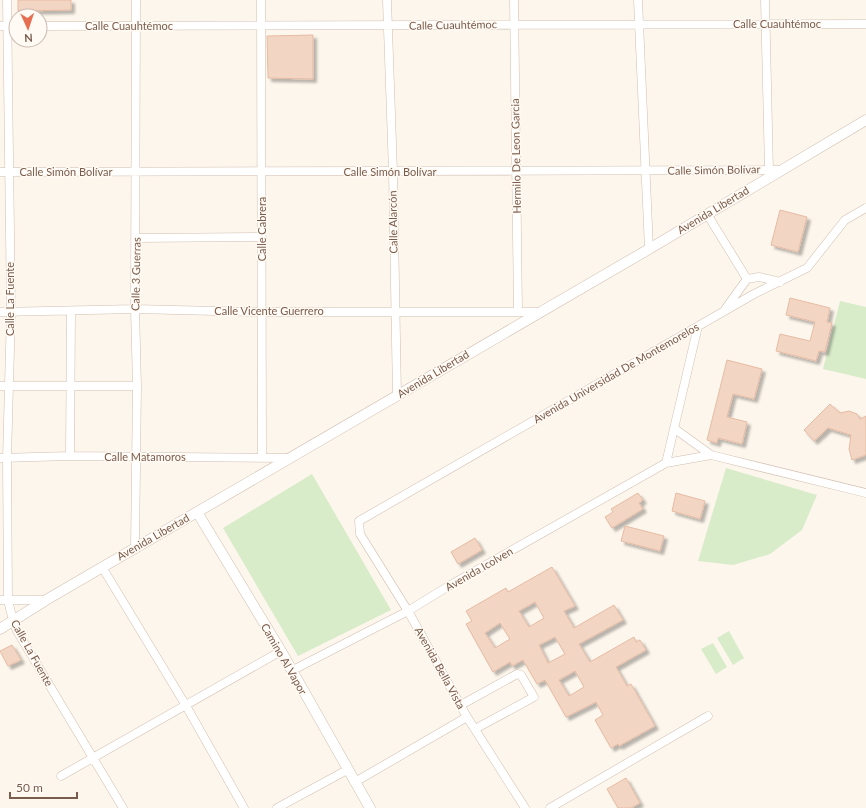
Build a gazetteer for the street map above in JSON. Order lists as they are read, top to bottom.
{
  "streets": {
    "street": [
      "Calle Cuauhtémoc",
      "Hermilo De Leon Garcia",
      "Calle Simón Bolívar",
      "Avenida Libertad",
      "Calle Alarcón",
      "Calle Cabrera",
      "Calle 3 Guerras",
      "Calle La Fuente",
      "Calle Vicente Guerrero",
      "Avenida Universidad De Montemorelos",
      "Calle Matamoros",
      "Avenida Icolven",
      "Camino Al Vapor",
      "Avenida Bella Vista"
    ]
  },
  "crossings": [
    ["Calle Cuauhtémoc", "Hermilo De Leon Garcia"],
    ["Calle Cuauhtémoc", "Calle Alarcón"],
    ["Calle Cuauhtémoc", "Calle Cabrera"],
    ["Calle Cuauhtémoc", "Calle 3 Guerras"],
    ["Hermilo De Leon Garcia", "Calle Simón Bolívar"],
    ["Hermilo De Leon Garcia", "Calle Vicente Guerrero"],
    ["Calle Simón Bolívar", "Avenida Libertad"],
    ["Calle Simón Bolívar", "Calle Alarcón"],
    ["Calle Simón Bolívar", "Calle Cabrera"],
    ["Calle Simón Bolívar", "Calle 3 Guerras"],
    ["Calle Simón Bolívar", "Calle La Fuente"],
    ["Avenida Libertad", "Calle Alarcón"],
    ["Avenida Libertad", "Calle 3 Guerras"],
    ["Avenida Libertad", "Calle La Fuente"],
    ["Avenida Libertad", "Calle Vicente Guerrero"],
    ["Avenida Libertad", "Calle Matamoros"],
    ["Avenida Libertad", "Camino Al Vapor"],
    ["Calle Alarcón", "Calle Vicente Guerrero"],
    ["Calle Cabrera", "Calle Vicente Guerrero"],
    ["Calle Cabrera", "Calle Matamoros"],
    ["Calle 3 Guerras", "Calle Vicente Guerrero"],
    ["Calle 3 Guerras", "Calle Matamoros"],
    ["Calle La Fuente", "Calle Vicente Guerrero"],
    ["Calle La Fuente", "Calle Matamoros"],
    ["Avenida Universidad De Montemorelos", "Avenida Bella Vista"],
    ["Avenida Icolven", "Camino Al Vapor"],
    ["Avenida Icolven", "Avenida Bella Vista"]
  ],
  "scale_bar": "50 m",
  "north": "bottom"
}
